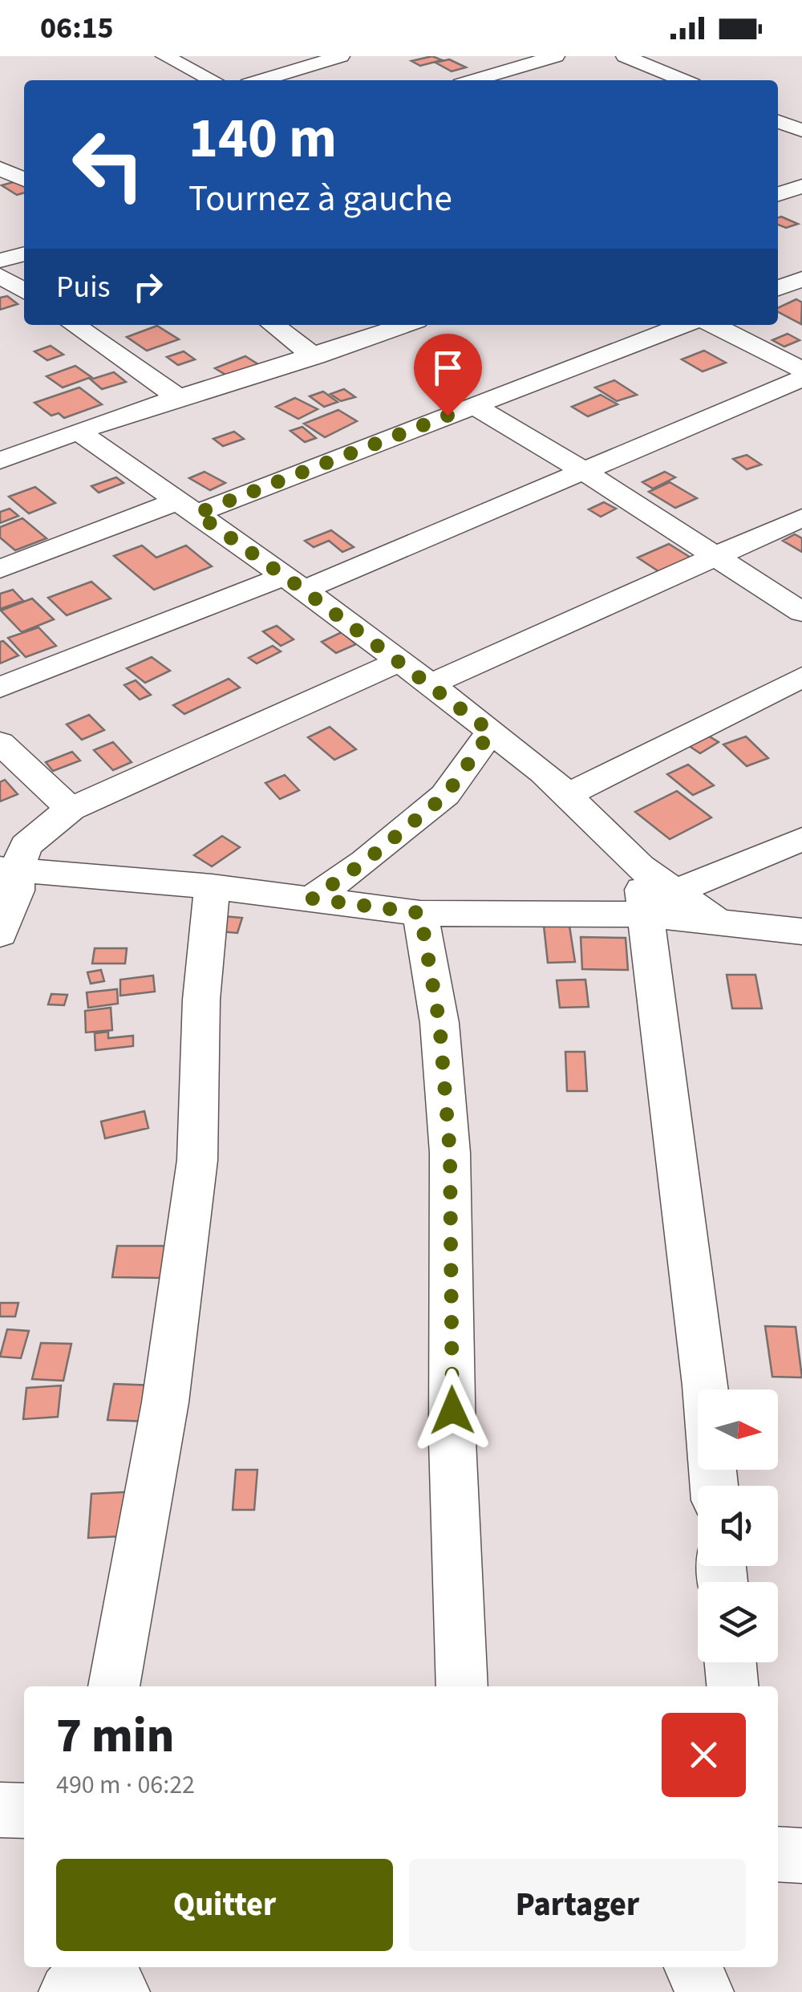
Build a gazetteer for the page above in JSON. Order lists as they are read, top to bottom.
{
  "north": "right",
  "page": {
    "status": "06:15",
    "turn": ["140 m", "Tournez à gauche"],
    "then": "Puis",
    "heading": ["7 min", "490 m · 06:22"],
    "buttons": ["Quitter", "Partager"]
  }
}
